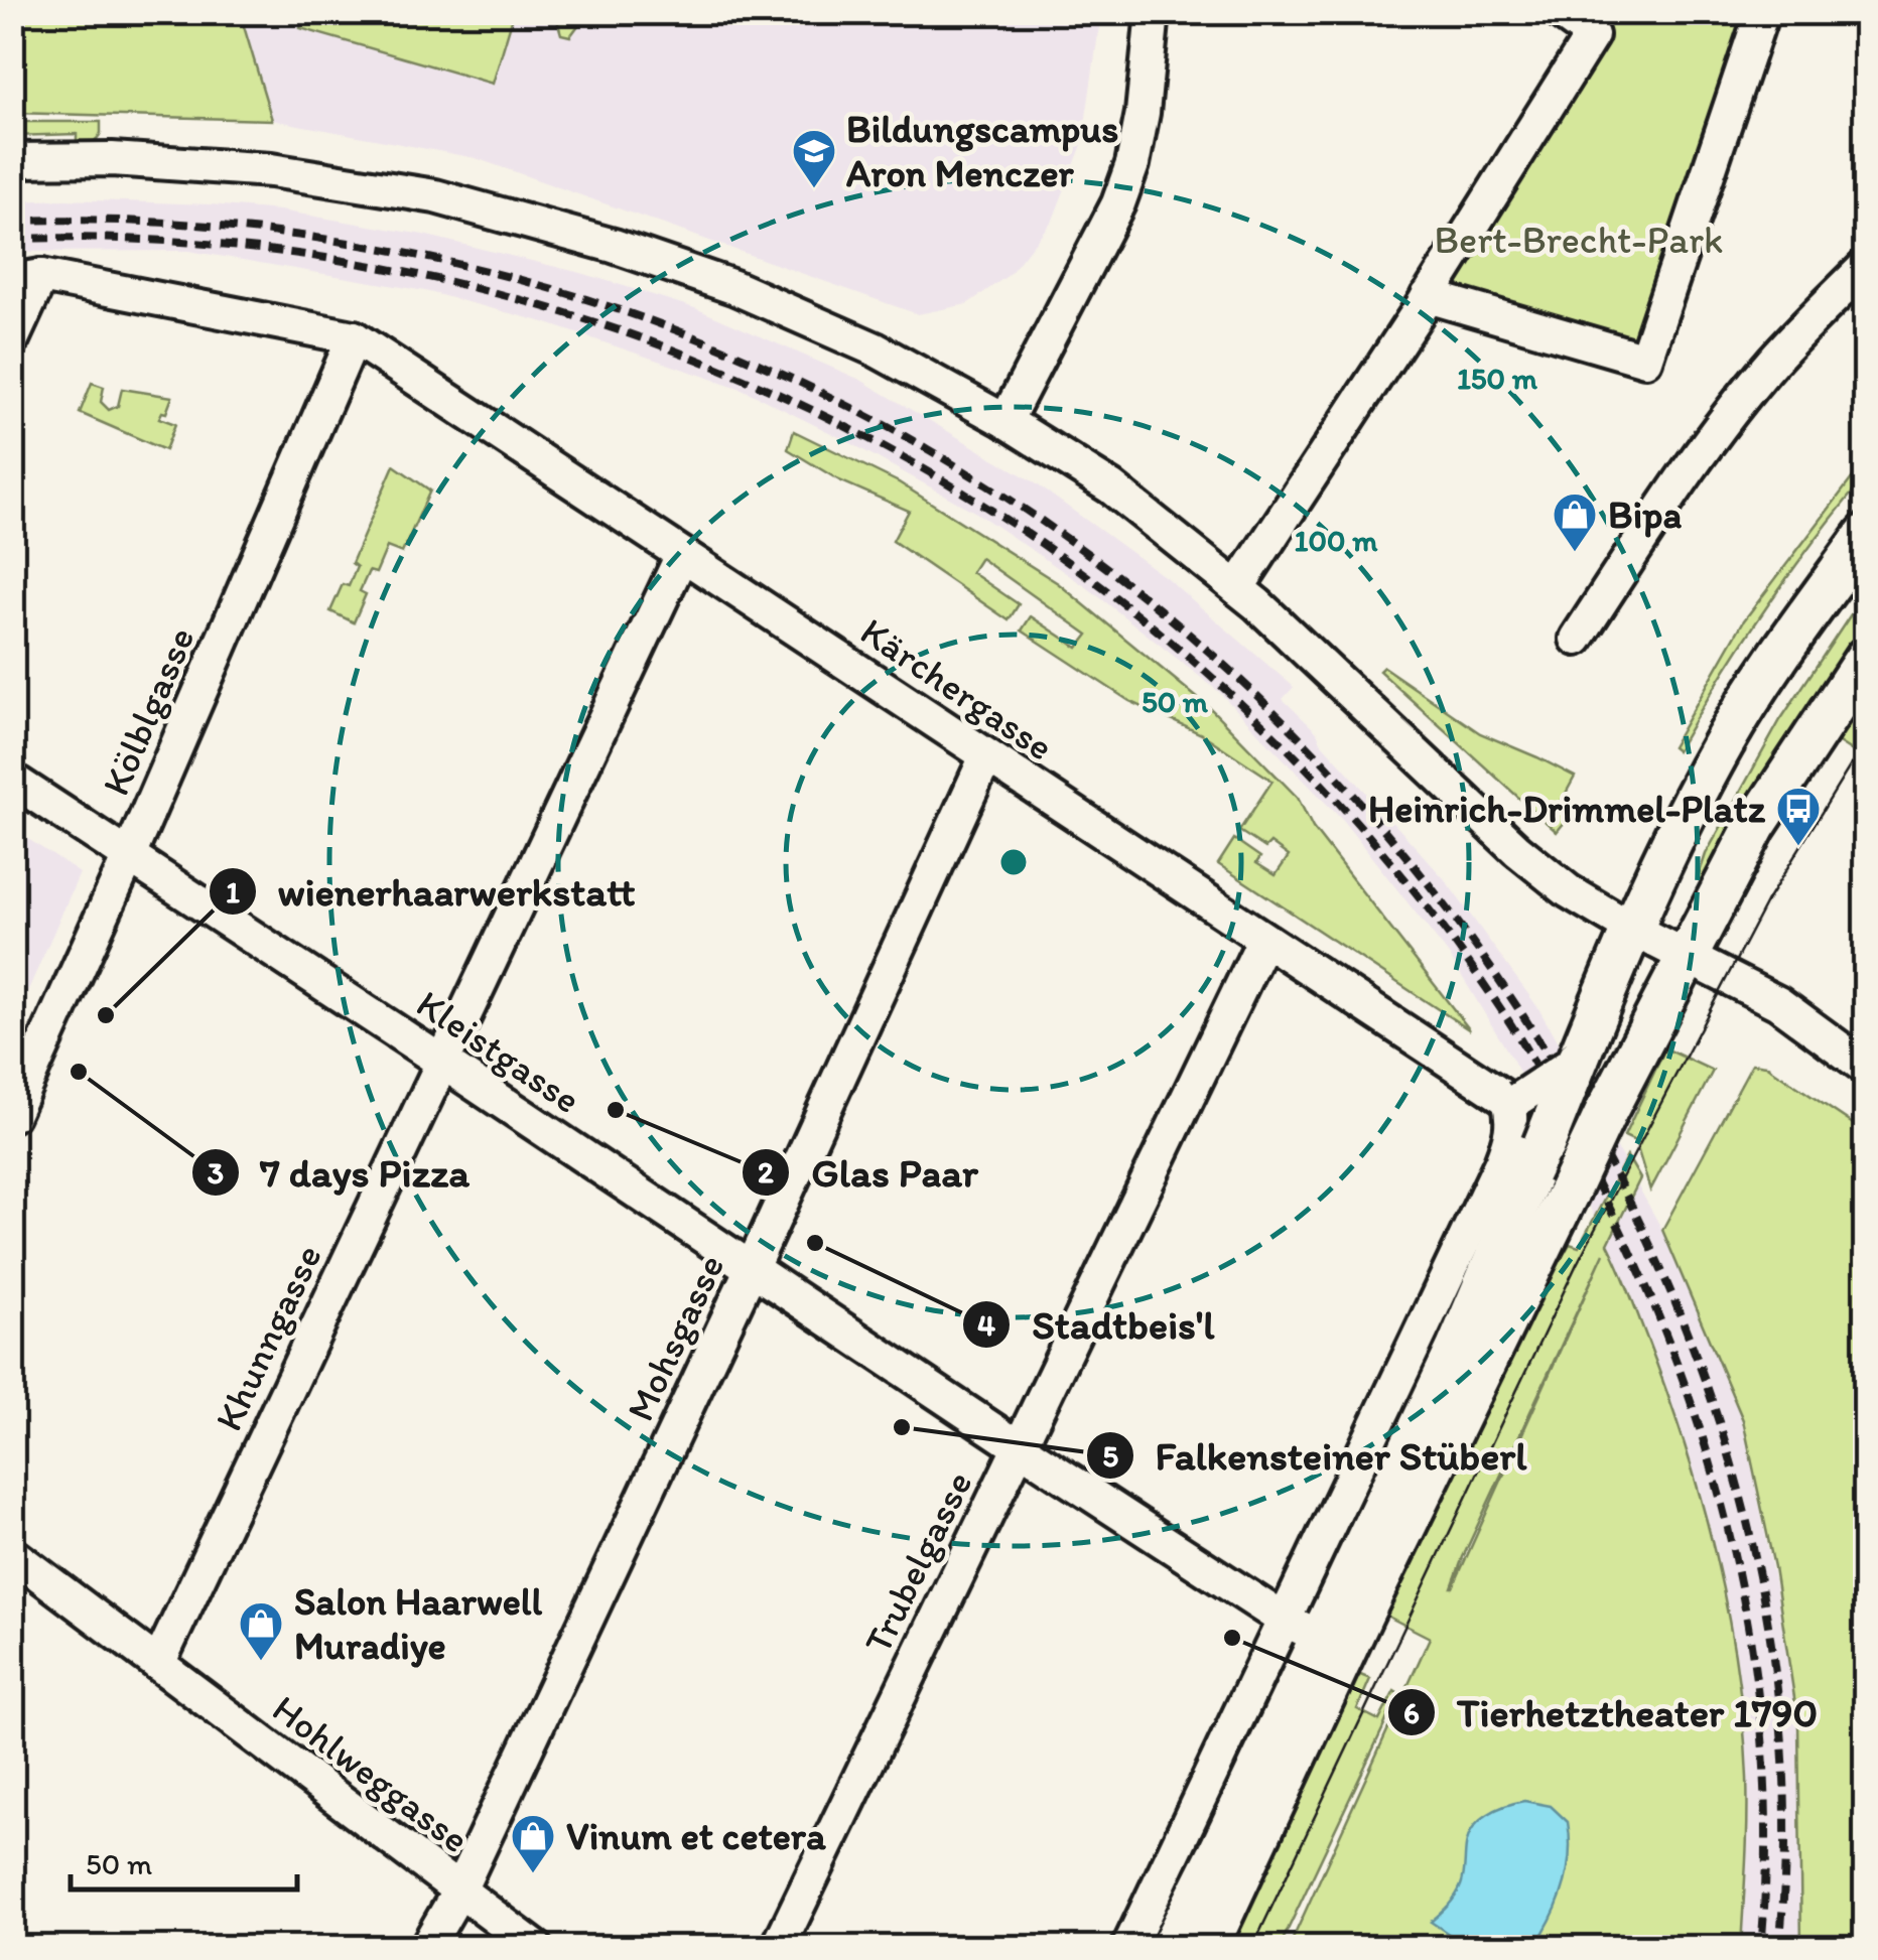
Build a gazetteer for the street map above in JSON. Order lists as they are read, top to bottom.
{
  "streets": {
    "street": [
      "Kärchergasse",
      "Kölblgasse",
      "Kleistgasse",
      "Khunngasse",
      "Mohsgasse",
      "Trubelgasse",
      "Hohlweggasse"
    ]
  },
  "crossings": [
    ["Kärchergasse", "Kölblgasse"],
    ["Kärchergasse", "Khunngasse"],
    ["Kärchergasse", "Mohsgasse"],
    ["Kärchergasse", "Trubelgasse"],
    ["Kölblgasse", "Kleistgasse"],
    ["Kleistgasse", "Khunngasse"],
    ["Kleistgasse", "Mohsgasse"],
    ["Kleistgasse", "Trubelgasse"],
    ["Khunngasse", "Hohlweggasse"],
    ["Mohsgasse", "Hohlweggasse"]
  ],
  "parks": ["Bert-Brecht-Park"],
  "places": {
    "school or university": ["Bildungscampus Aron Menczer"],
    "shop": ["Bipa", "Salon Haarwell Muradiye", "Vinum et cetera"],
    "bus stop": ["Heinrich-Drimmel-Platz"],
    "other": [
      "wienerhaarwerkstatt",
      "7 days Pizza",
      "Glas Paar",
      "Stadtbeis'l",
      "Falkensteiner Stüberl",
      "Tierhetztheater 1790"
    ]
  },
  "scale_bar": "50 m",
  "rings": ["150 m", "100 m", "50 m"]
}
